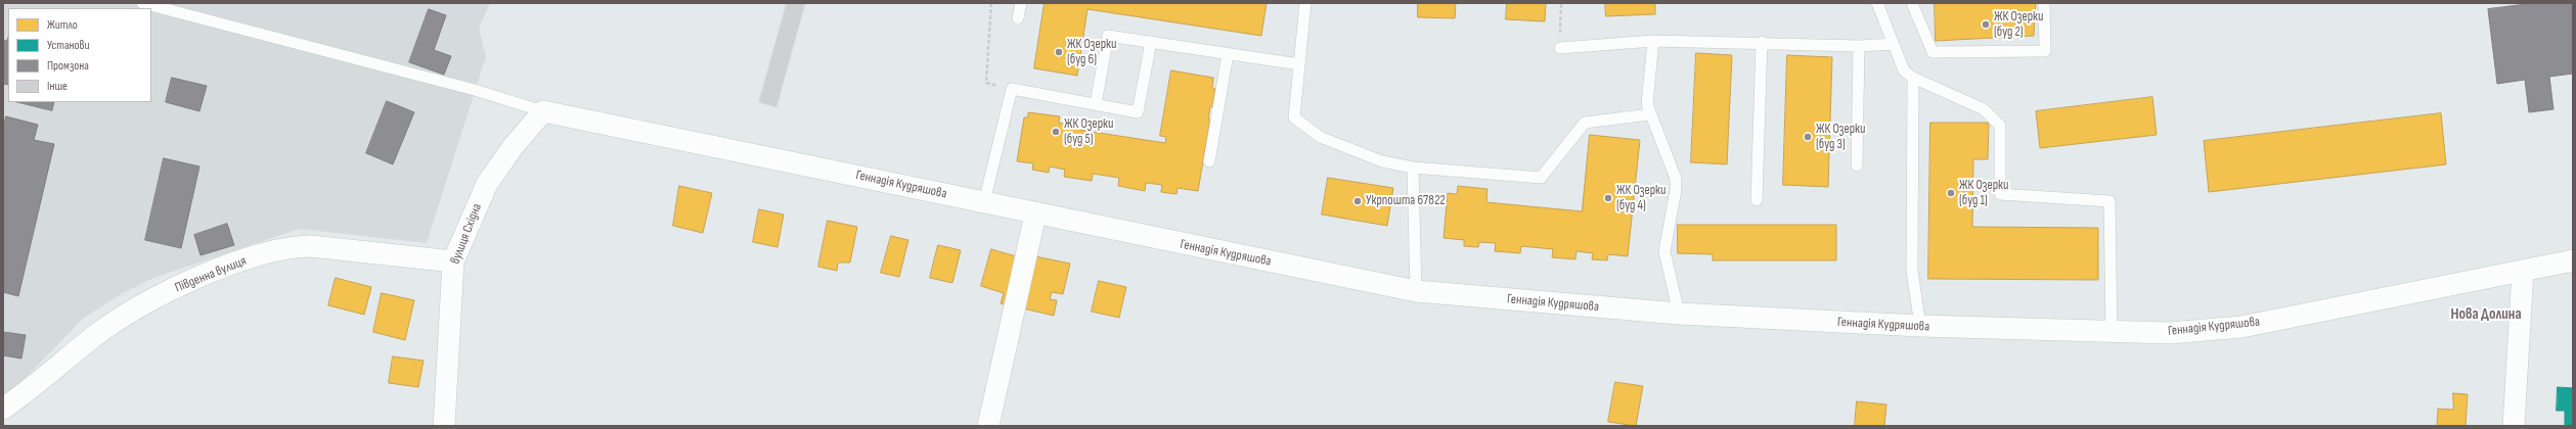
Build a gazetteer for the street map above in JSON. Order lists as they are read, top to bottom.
{
  "streets": {
    "street": ["Геннадія Кудряшова", "вулиця Східна", "Південна вулиця"]
  },
  "crossings": [
    ["Геннадія Кудряшова", "вулиця Східна"],
    ["вулиця Східна", "Південна вулиця"]
  ],
  "districts": ["Нова Долина"],
  "places": [
    "ЖК Озерки (буд 2)",
    "ЖК Озерки (буд 6)",
    "ЖК Озерки (буд 5)",
    "ЖК Озерки (буд 3)",
    "ЖК Озерки (буд 1)",
    "ЖК Озерки (буд 4)",
    "Укрпошта 67822"
  ],
  "legend": [
    "Житло",
    "Установи",
    "Промзона",
    "Інше"
  ]
}
